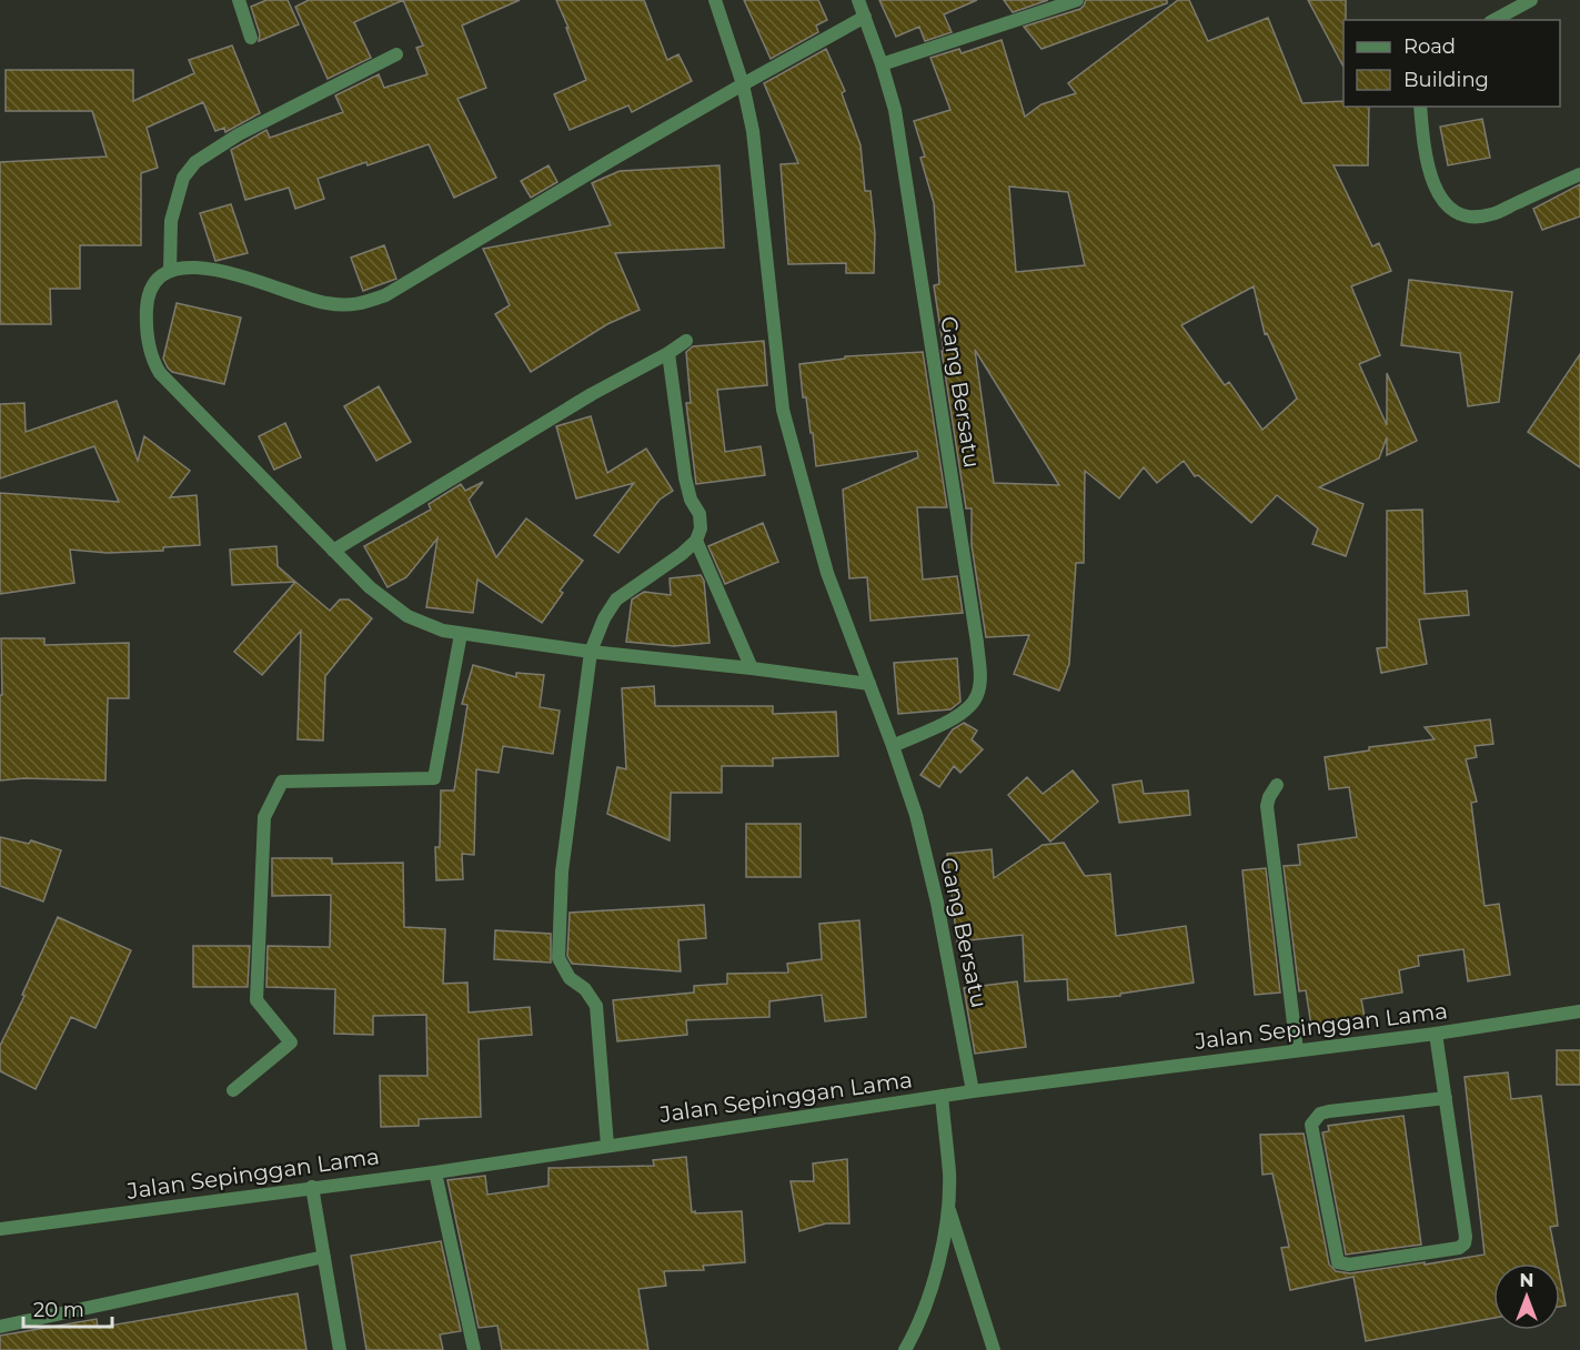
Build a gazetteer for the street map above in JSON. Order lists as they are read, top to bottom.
{
  "streets": {
    "street": ["Gang Bersatu", "Jalan Sepinggan Lama"]
  },
  "crossings": [
    ["Gang Bersatu", "Jalan Sepinggan Lama"]
  ],
  "legend": ["Road", "Building"],
  "scale_bar": "20 m",
  "north": "top"
}
